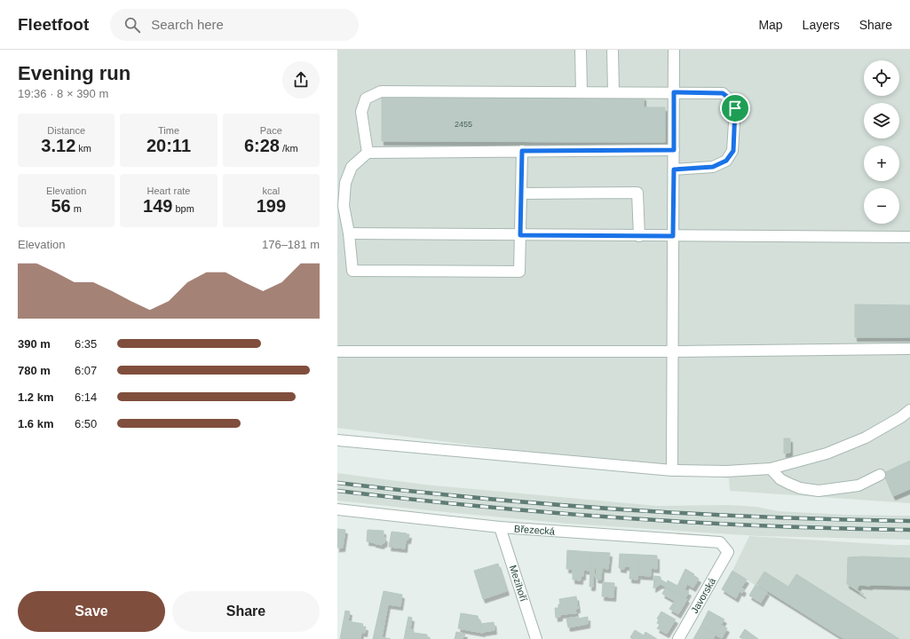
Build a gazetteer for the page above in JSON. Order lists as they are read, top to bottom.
{
  "streets": {
    "street": ["Březecká", "Mezihoří", "Javorská"]
  },
  "crossings": [
    ["Březecká", "Mezihoří"],
    ["Březecká", "Javorská"]
  ],
  "house_numbers": ["2455"],
  "page": {
    "header": "Fleetfoot",
    "search": "Search here",
    "nav": ["Map", "Layers", "Share"],
    "heading": ["Evening run", "19:36 · 8 × 390 m"],
    "map_buttons": ["+", "−"],
    "stats": [
      ["Distance", "3.12 km"],
      ["Time", "20:11"],
      ["Pace", "6:28 /km"],
      ["Elevation", "56 m"],
      ["Heart rate", "149 bpm"],
      ["kcal", "199"]
    ],
    "chart": ["Elevation", "176–181 m"],
    "list": [
      {
        "name": "390 m",
        "note": "6:35"
      },
      {
        "name": "780 m",
        "note": "6:07"
      },
      {
        "name": "1.2 km",
        "note": "6:14"
      },
      {
        "name": "1.6 km",
        "note": "6:50"
      }
    ],
    "buttons": ["Save", "Share"]
  }
}
